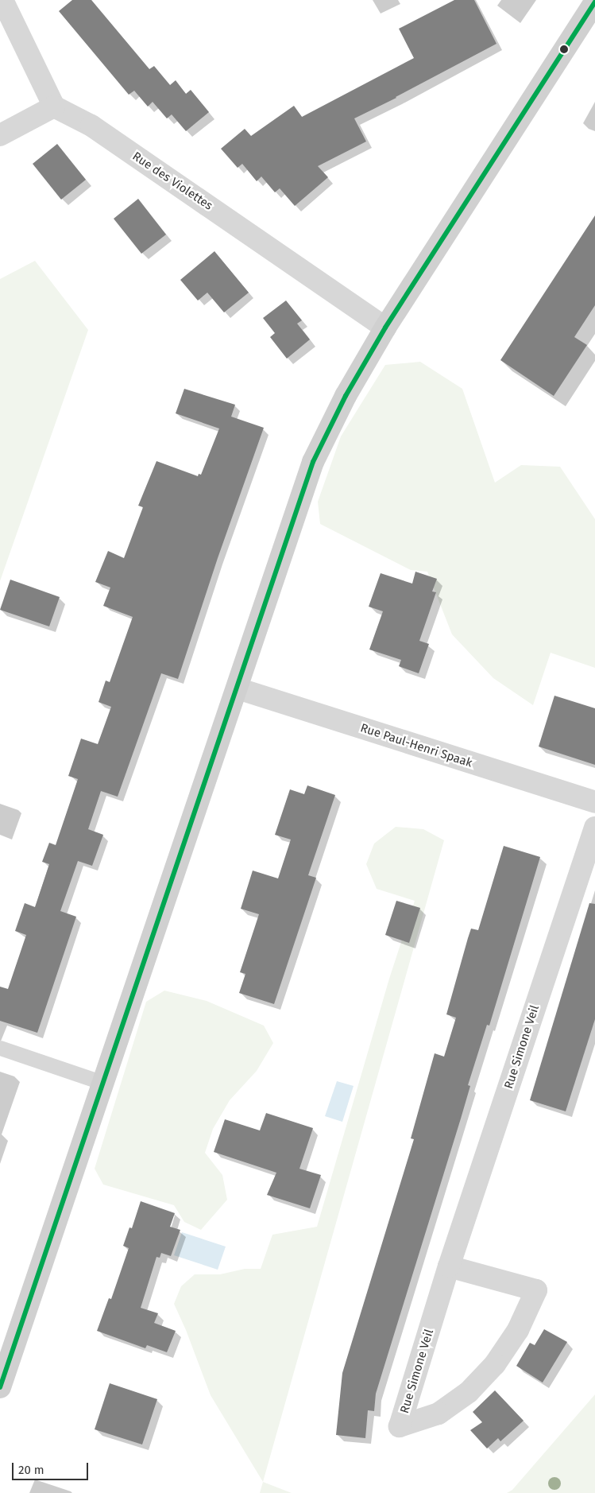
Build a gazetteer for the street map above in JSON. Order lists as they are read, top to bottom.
{
  "streets": {
    "street": ["Rue des Violettes", "Rue Paul-Henri Spaak", "Rue Simone Veil"]
  },
  "scale_bar": "20 m"
}
